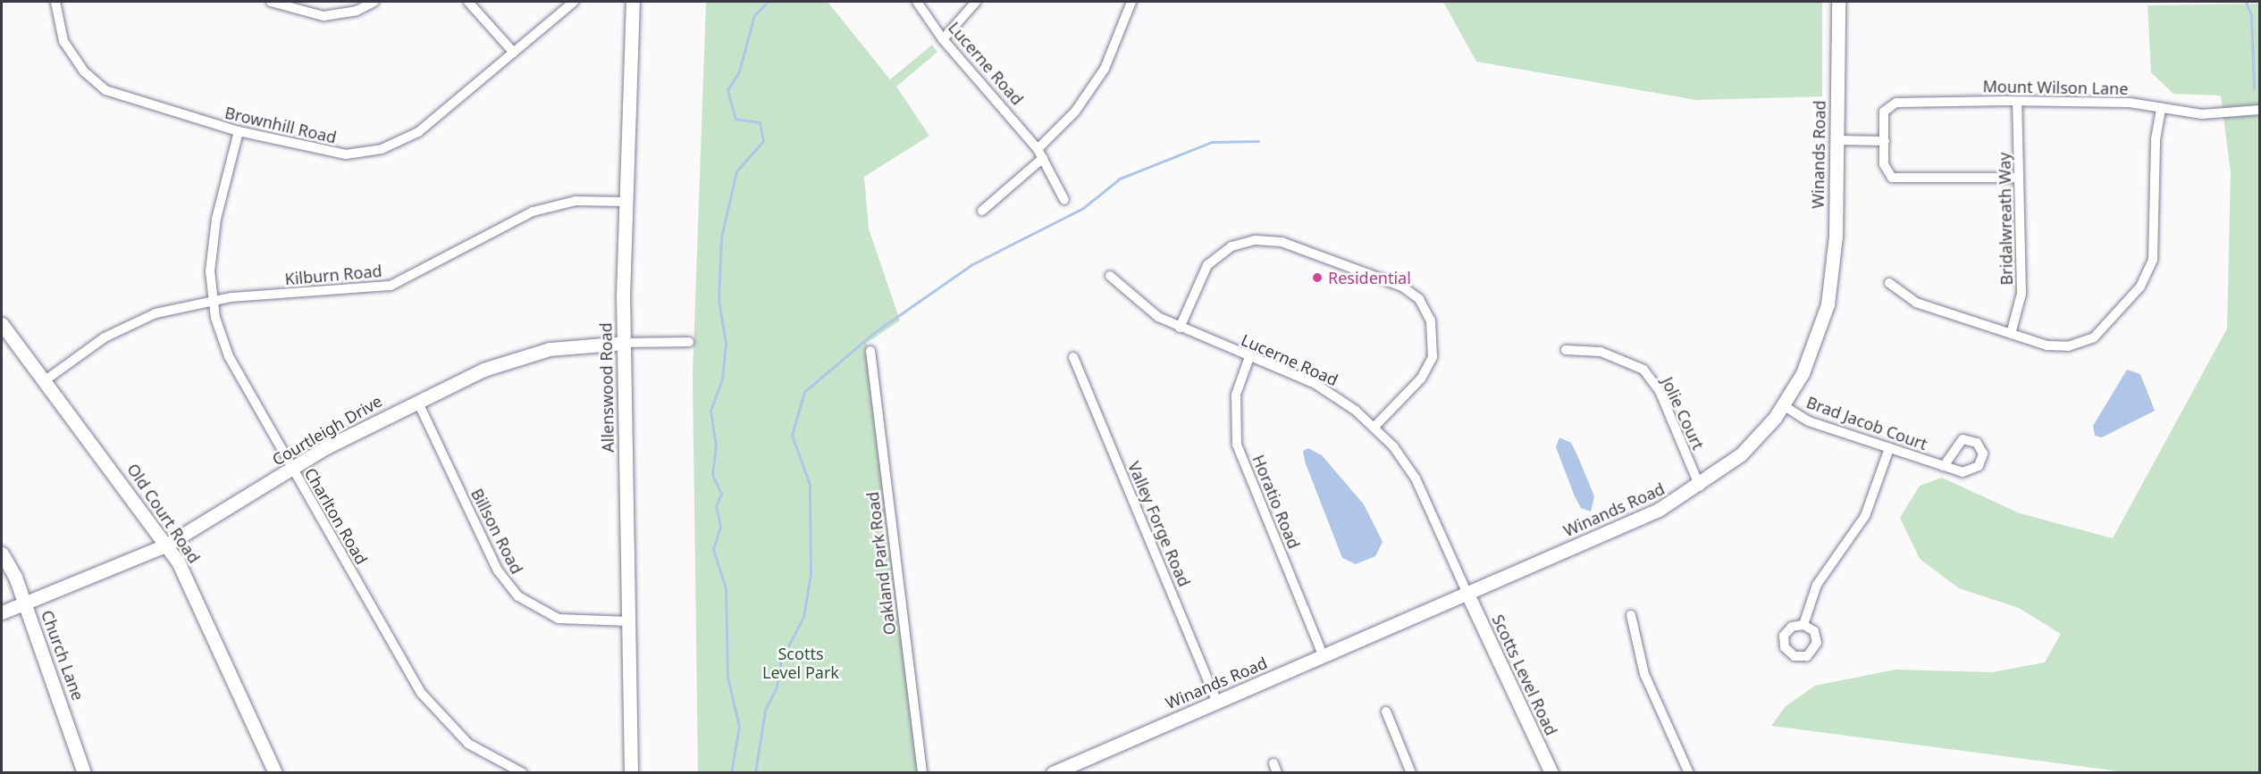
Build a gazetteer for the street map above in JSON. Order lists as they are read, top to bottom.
{
  "streets": {
    "street": [
      "Lucerne Road",
      "Mount Wilson Lane",
      "Brownhill Road",
      "Winands Road",
      "Bridalwreath Way",
      "Kilburn Road",
      "Allenswood Road",
      "Jolie Court",
      "Brad Jacob Court",
      "Courtleigh Drive",
      "Horatio Road",
      "Old Court Road",
      "Charlton Road",
      "Valley Forge Road",
      "Billson Road",
      "Oakland Park Road",
      "Church Lane",
      "Scotts Level Road"
    ]
  },
  "crossings": [
    ["Lucerne Road", "Winands Road"],
    ["Lucerne Road", "Horatio Road"],
    ["Lucerne Road", "Scotts Level Road"],
    ["Mount Wilson Lane", "Bridalwreath Way"],
    ["Brownhill Road", "Charlton Road"],
    ["Winands Road", "Jolie Court"],
    ["Winands Road", "Brad Jacob Court"],
    ["Winands Road", "Horatio Road"],
    ["Winands Road", "Valley Forge Road"],
    ["Winands Road", "Scotts Level Road"],
    ["Kilburn Road", "Allenswood Road"],
    ["Kilburn Road", "Old Court Road"],
    ["Kilburn Road", "Charlton Road"],
    ["Allenswood Road", "Courtleigh Drive"],
    ["Allenswood Road", "Billson Road"],
    ["Courtleigh Drive", "Old Court Road"],
    ["Courtleigh Drive", "Charlton Road"],
    ["Courtleigh Drive", "Billson Road"],
    ["Courtleigh Drive", "Church Lane"]
  ],
  "parks": ["Scotts Level Park"],
  "places": ["Residential"]
}
